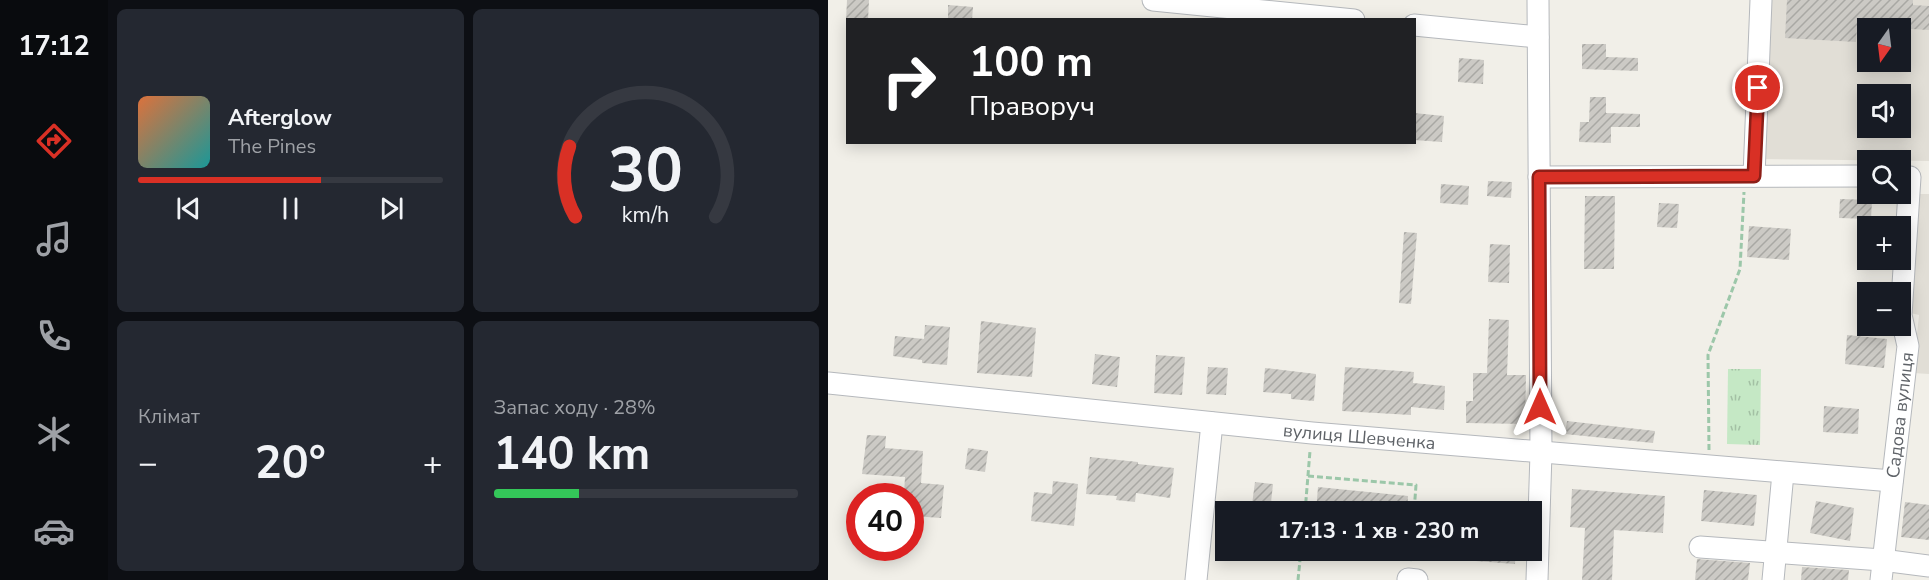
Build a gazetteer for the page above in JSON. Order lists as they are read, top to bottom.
{
  "streets": {
    "street": ["Садова вулиця", "вулиця Шевченка"]
  },
  "crossings": [
    ["Садова вулиця", "вулиця Шевченка"]
  ],
  "north": "bottom",
  "page": {
    "tabs": "17:12",
    "map_buttons": ["+", "−"],
    "turn": ["100 m", "Праворуч"],
    "song": ["Afterglow", "The Pines"],
    "tile": [
      "Клімат",
      ["Запас ходу · 28%", "140 km"]
    ],
    "heat": ["−", "20°", "+"],
    "limit": "40",
    "trip": "17:13 · 1 хв · 230 m",
    "gauge": ["30", "km/h"]
  }
}
